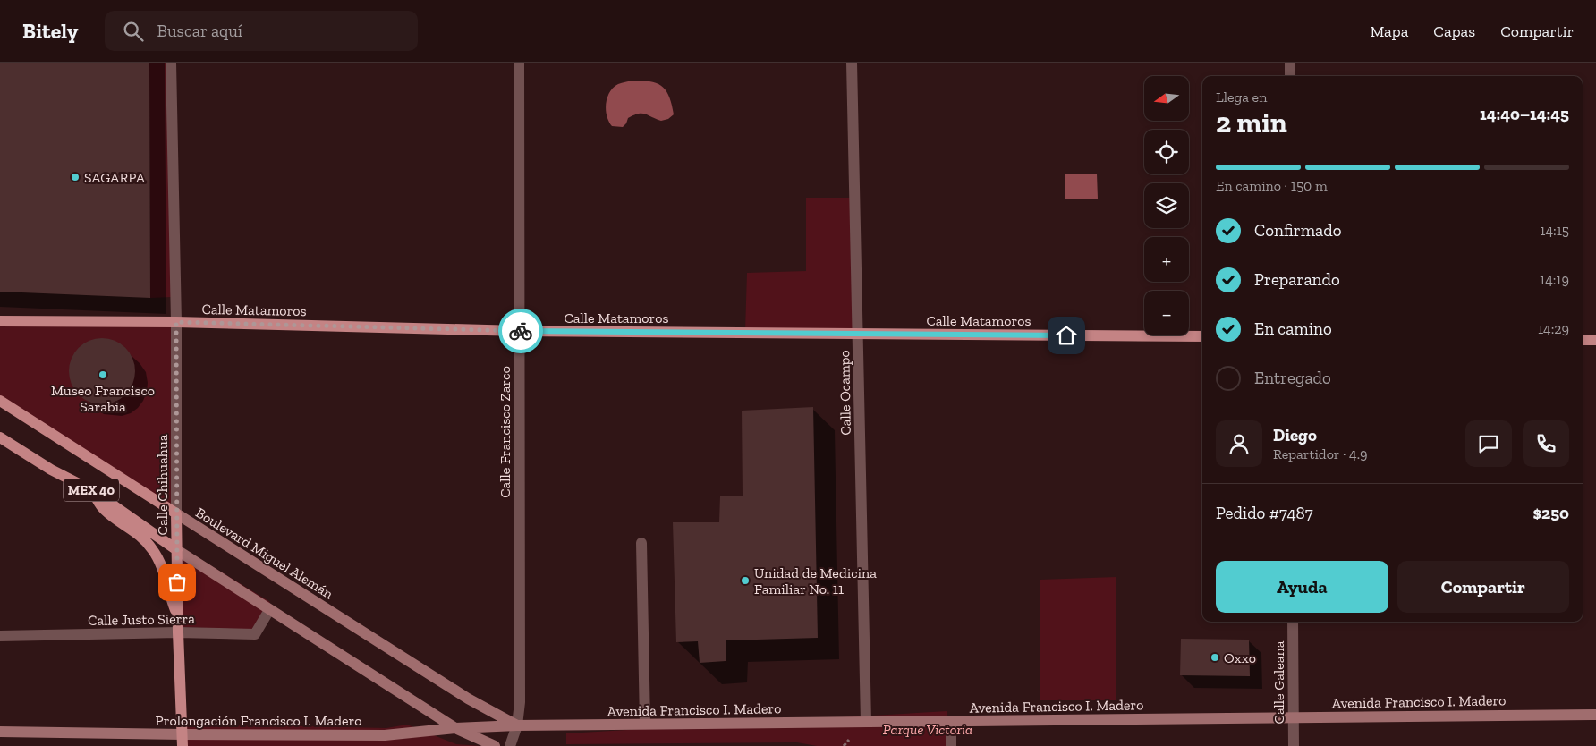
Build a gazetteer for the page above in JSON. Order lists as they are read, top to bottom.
{
  "streets": {
    "main road": [
      "Calle Matamoros",
      "Calle Chihuahua",
      "MEX 40",
      "Boulevard Miguel Alemán",
      "Avenida Francisco I. Madero",
      "Prolongación Francisco I. Madero"
    ],
    "street": [
      "Calle Ocampo",
      "Calle Francisco Zarco",
      "Calle Justo Sierra",
      "Calle Galeana"
    ]
  },
  "crossings": [
    ["Calle Matamoros", "Calle Ocampo"],
    ["Calle Matamoros", "Calle Francisco Zarco"],
    ["Calle Matamoros", "Calle Chihuahua"],
    ["Calle Ocampo", "Avenida Francisco I. Madero"],
    ["Calle Francisco Zarco", "Boulevard Miguel Alemán"],
    ["Calle Francisco Zarco", "Avenida Francisco I. Madero"],
    ["Calle Francisco Zarco", "Prolongación Francisco I. Madero"],
    ["Calle Chihuahua", "MEX 40"],
    ["Calle Chihuahua", "Boulevard Miguel Alemán"],
    ["Calle Chihuahua", "Calle Justo Sierra"],
    ["Calle Chihuahua", "Prolongación Francisco I. Madero"],
    ["MEX 40", "Calle Justo Sierra"],
    ["MEX 40", "Prolongación Francisco I. Madero"],
    ["Boulevard Miguel Alemán", "Avenida Francisco I. Madero"],
    ["Boulevard Miguel Alemán", "Prolongación Francisco I. Madero"],
    ["Calle Galeana", "Avenida Francisco I. Madero"],
    ["Avenida Francisco I. Madero", "Prolongación Francisco I. Madero"]
  ],
  "parks": ["Parque Victoria"],
  "places": [
    "SAGARPA",
    "Museo Francisco Sarabia",
    "Unidad de Medicina Familiar No. 11",
    "Oxxo"
  ],
  "north": "left",
  "page": {
    "header": "Bitely",
    "search": "Buscar aquí",
    "nav": ["Mapa", "Capas", "Compartir"],
    "map_buttons": ["+", "−"],
    "heading": ["2 min", "Llega en", "14:40–14:45"],
    "panel": [
      "Diego",
      "Repartidor · 4.9",
      "Pedido #7487",
      "$250"
    ],
    "bar": "En camino · 150 m",
    "list": [
      ["Confirmado", "14:15"],
      ["Preparando", "14:19"],
      ["En camino", "14:29"],
      "Entregado"
    ],
    "buttons": ["Ayuda", "Compartir"]
  }
}
